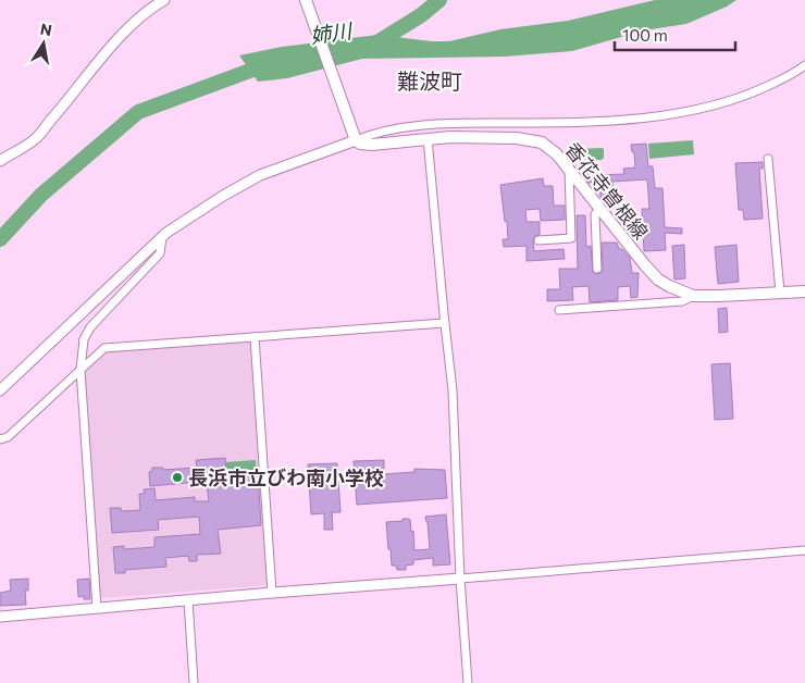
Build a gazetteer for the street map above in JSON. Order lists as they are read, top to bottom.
{
  "streets": {
    "main road": ["香花寺曽根線"]
  },
  "districts": ["難波町"],
  "water": ["姉川"],
  "places": ["長浜市立びわ南小学校"],
  "scale_bar": "100 m",
  "north": "top"
}
